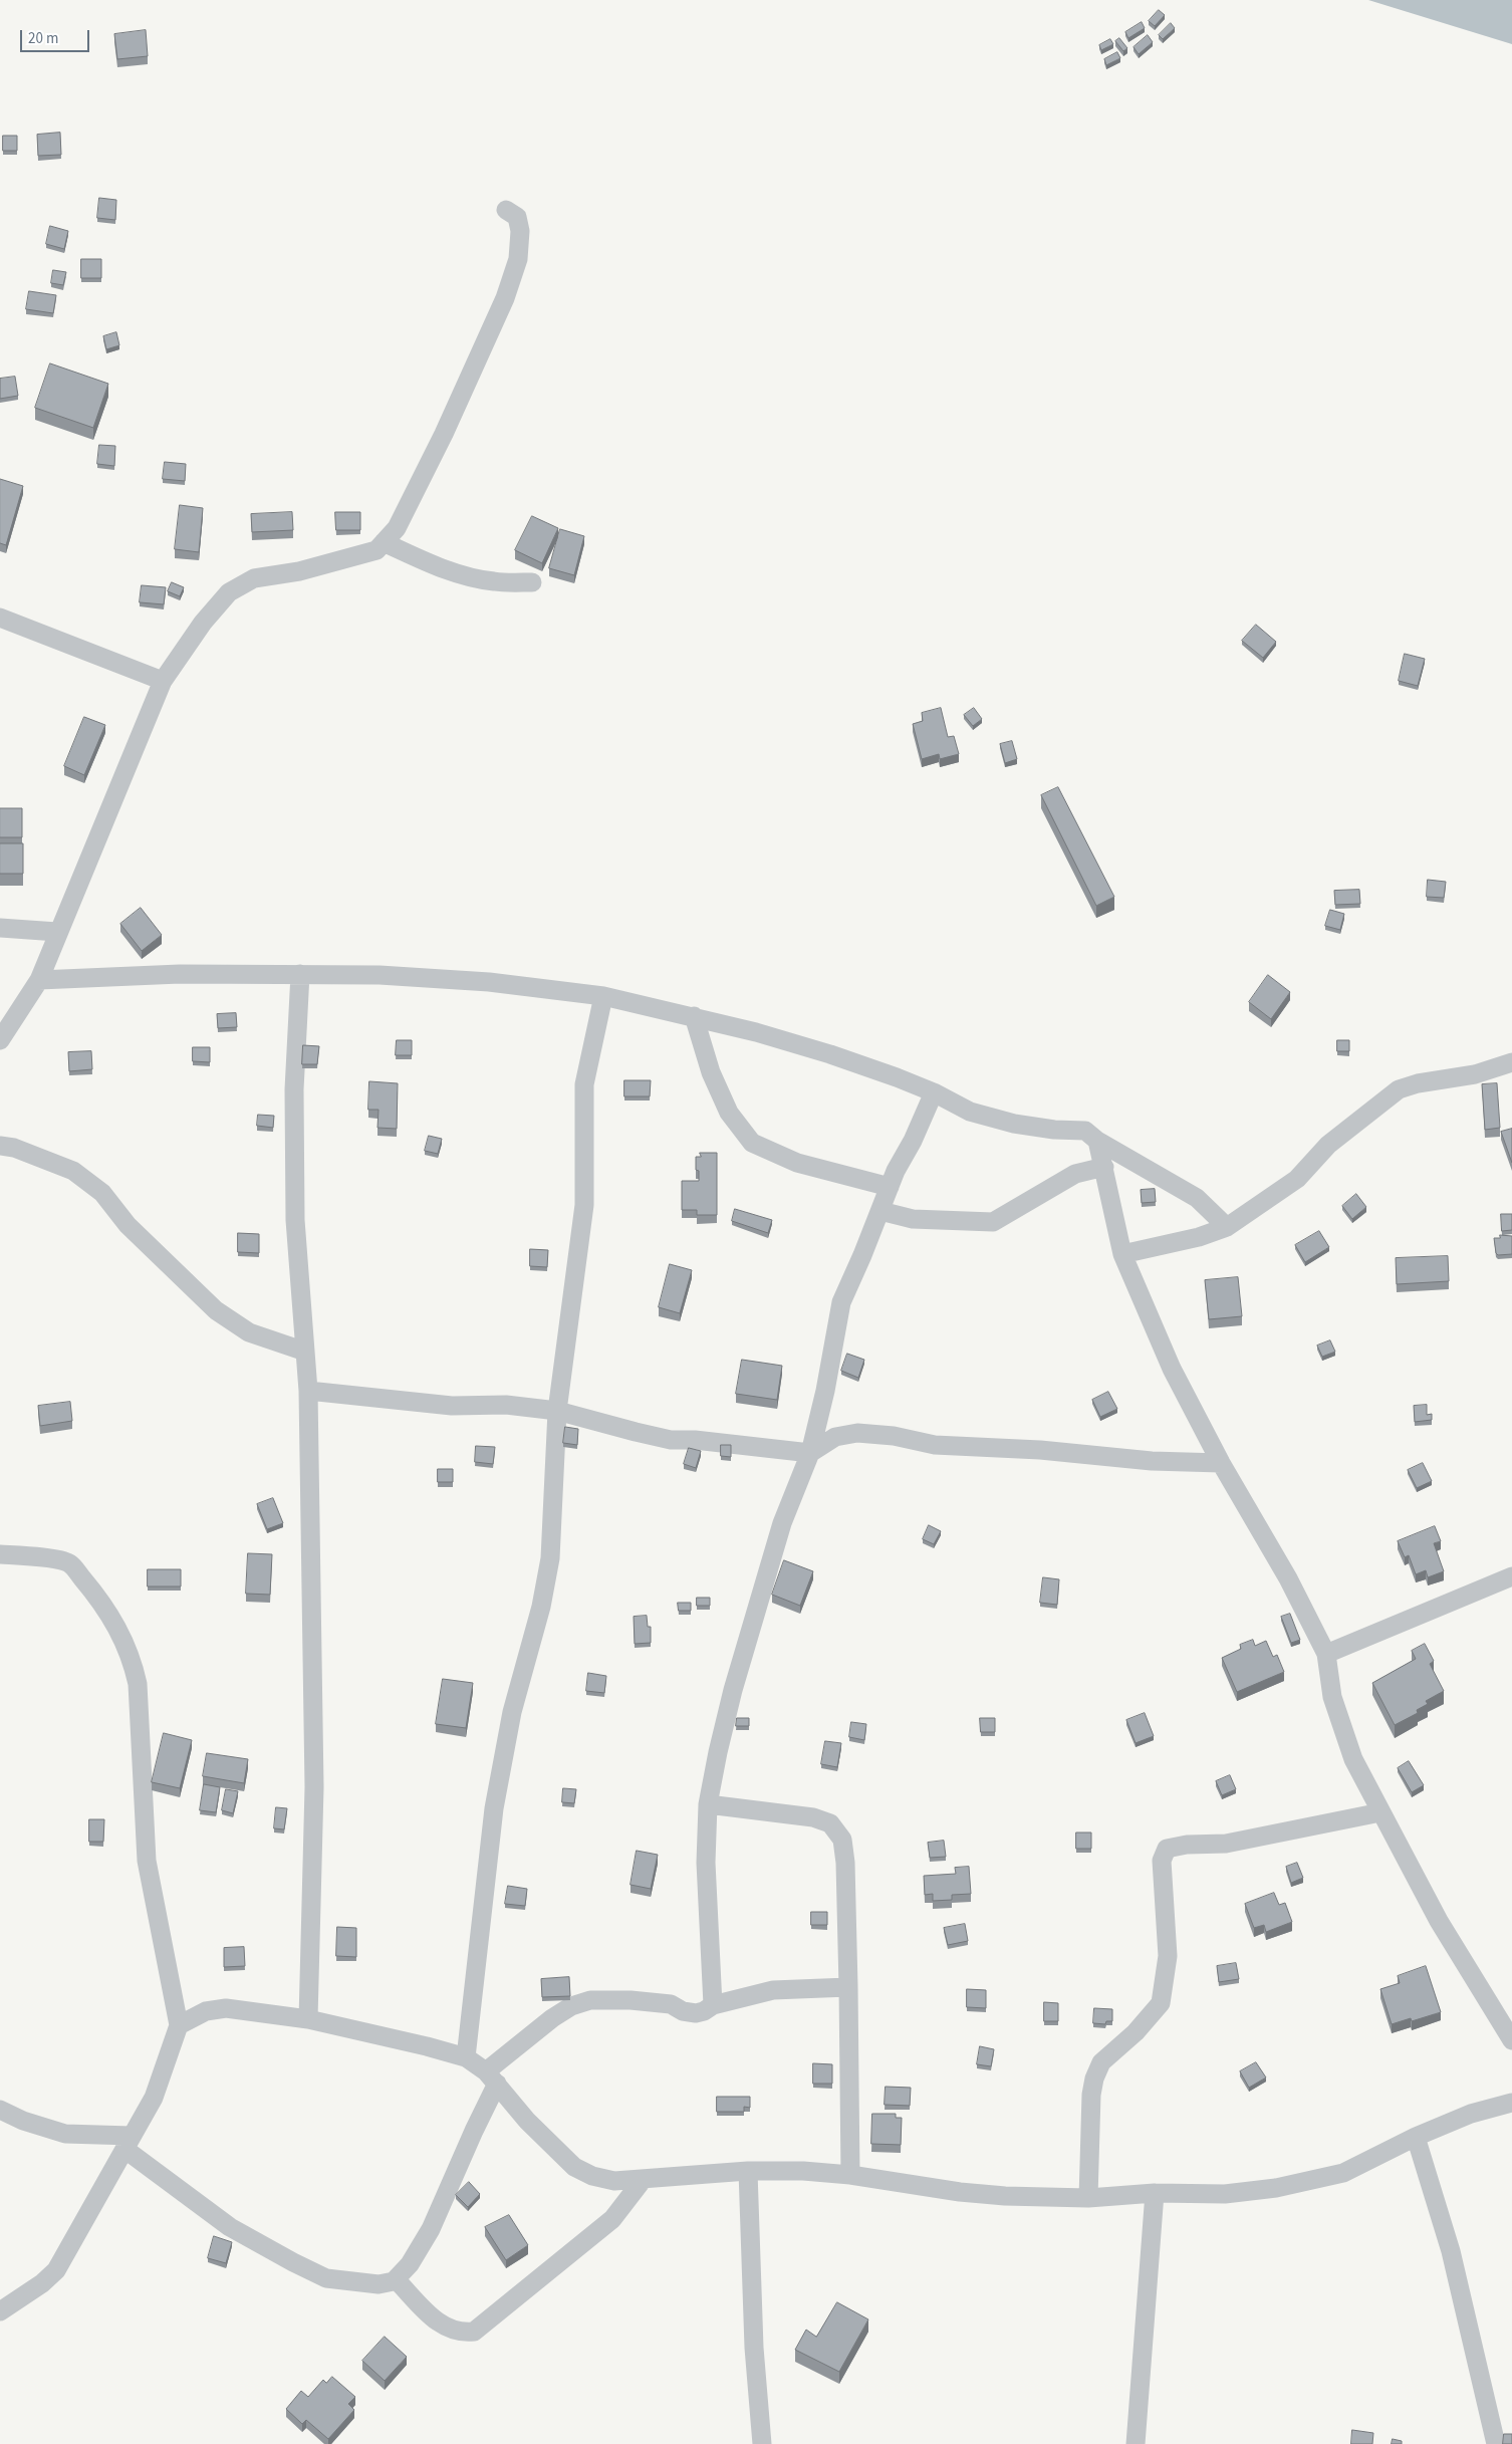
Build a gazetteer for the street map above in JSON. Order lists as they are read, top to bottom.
{
  "scale_bar": "20 m"
}
